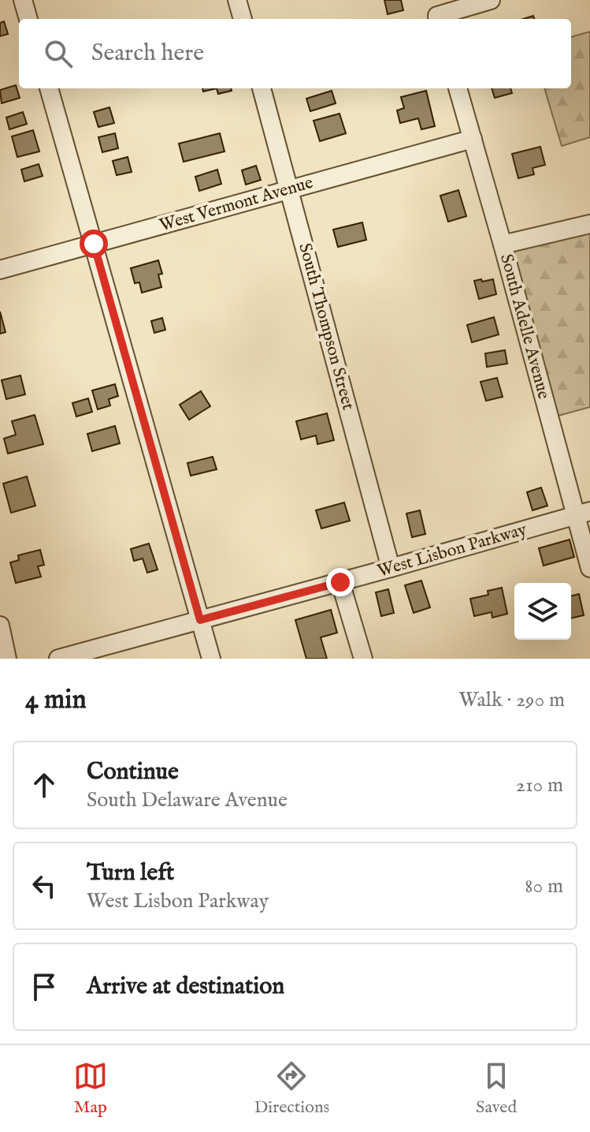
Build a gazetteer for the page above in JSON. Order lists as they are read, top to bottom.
{
  "streets": {
    "street": [
      "West Vermont Avenue",
      "South Thompson Street",
      "South Adelle Avenue",
      "West Lisbon Parkway"
    ]
  },
  "crossings": [
    ["West Vermont Avenue", "South Thompson Street"],
    ["West Vermont Avenue", "South Adelle Avenue"],
    ["South Thompson Street", "West Lisbon Parkway"],
    ["South Adelle Avenue", "West Lisbon Parkway"]
  ],
  "page": {
    "search": "Search here",
    "heading": ["4 min", "Walk · 290 m"],
    "list": [
      ["Continue", "South Delaware Avenue", "210 m"],
      ["Turn left", "West Lisbon Parkway", "80 m"],
      "Arrive at destination"
    ],
    "nav": ["Map", "Directions", "Saved"]
  }
}
